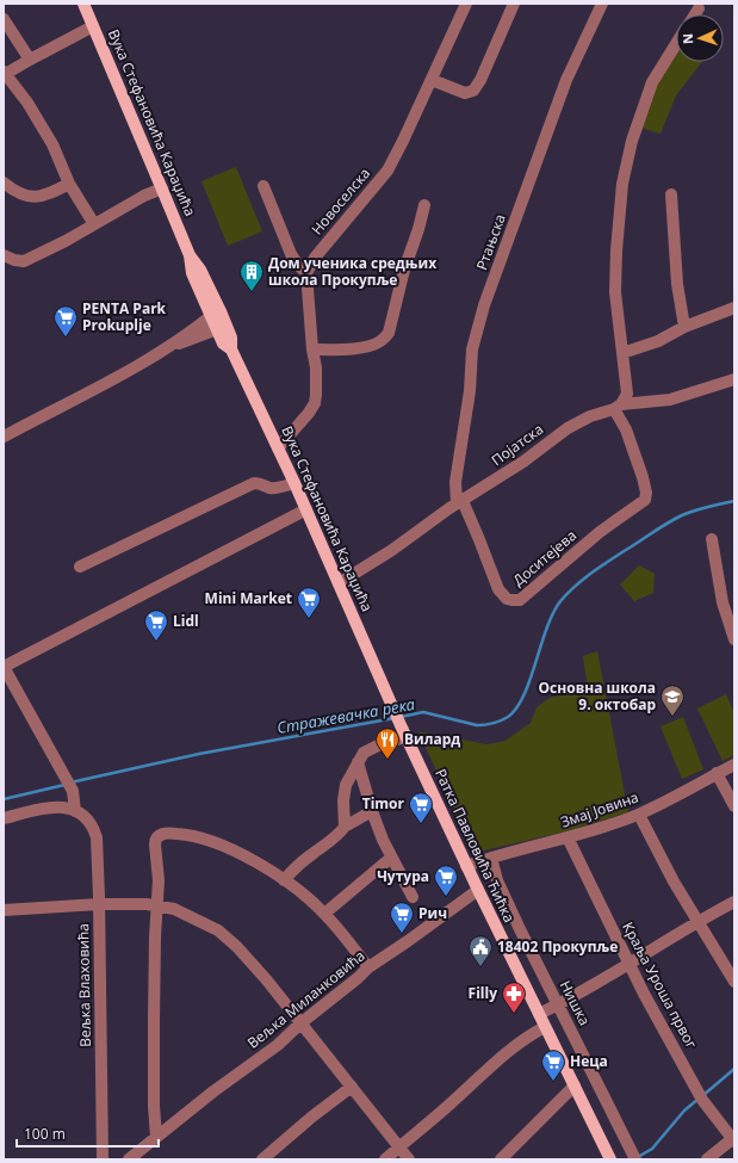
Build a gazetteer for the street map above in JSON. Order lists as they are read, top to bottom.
{
  "streets": {
    "main road": ["Вука Стефановића Караџића", "Ратка Павловића Ћићка"],
    "street": [
      "Новоселска",
      "Ртањска",
      "Појатска",
      "Доситејева",
      "Змај Јовина",
      "Вељка Влаховића",
      "Краља Уроша првог",
      "Вељка Миланковића",
      "Нишка"
    ]
  },
  "crossings": [
    ["Вука Стефановића Караџића", "Појатска"],
    ["Вука Стефановића Караџића", "Ратка Павловића Ћићка"],
    ["Ртањска", "Појатска"],
    ["Ртањска", "Доситејева"],
    ["Појатска", "Доситејева"],
    ["Змај Јовина", "Ратка Павловића Ћићка"],
    ["Змај Јовина", "Краља Уроша првог"],
    ["Змај Јовина", "Нишка"],
    ["Ратка Павловића Ћићка", "Вељка Миланковића"]
  ],
  "water": ["Стражевачка река"],
  "places": {
    "building": ["Дом ученика средњих школа Прокупље"],
    "supermarket": [
      "PENTA Park Prokuplje",
      "Mini Market",
      "Lidl",
      "Timor",
      "Чутура",
      "Рич",
      "Неца"
    ],
    "school or university": ["Основна школа 9. октобар"],
    "restaurant": ["Вилард"],
    "public building": ["18402 Прокупље"],
    "pharmacy": ["Filly"]
  },
  "scale_bar": "100 m",
  "north": "left"
}
